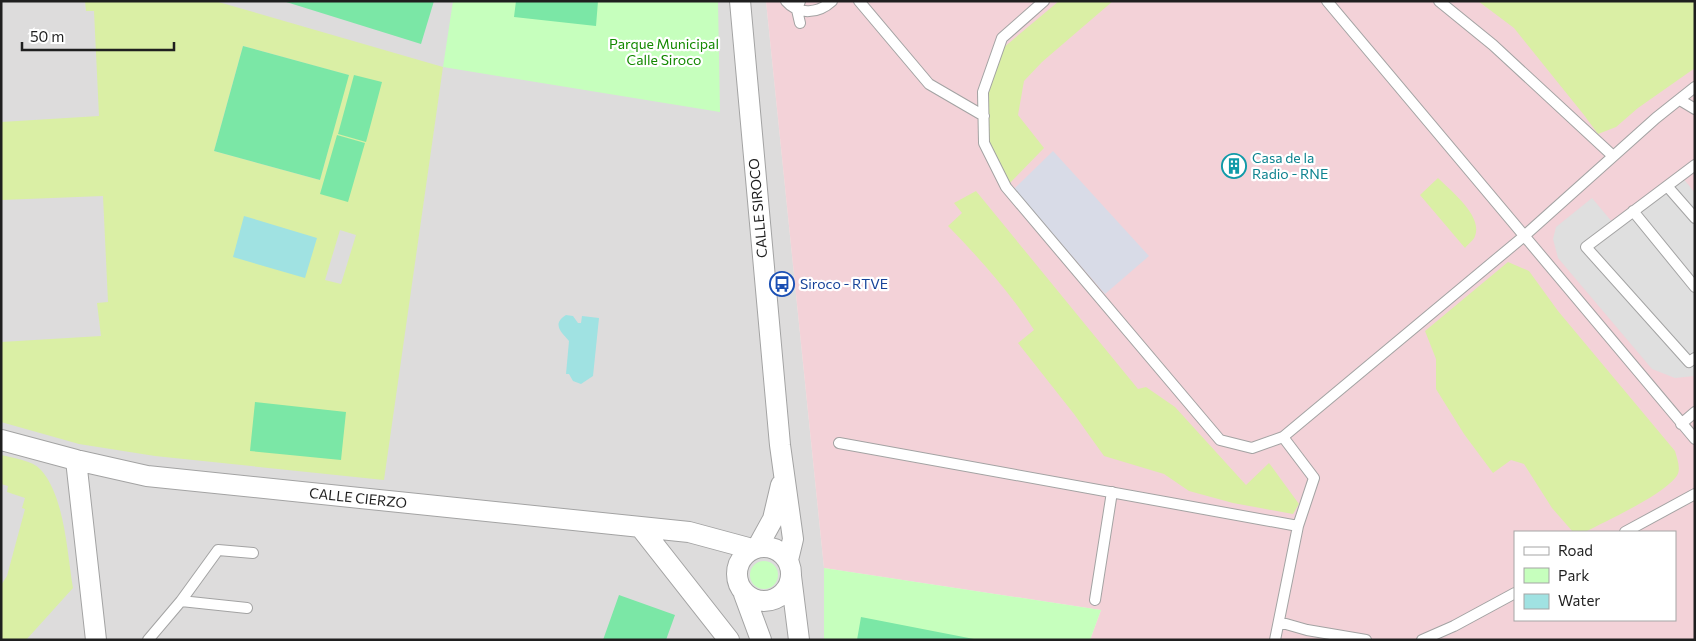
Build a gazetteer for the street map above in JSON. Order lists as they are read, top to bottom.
{
  "streets": {
    "street": ["CALLE SIROCO", "CALLE CIERZO"]
  },
  "crossings": [
    ["CALLE SIROCO", "CALLE CIERZO"]
  ],
  "parks": ["Parque Municipal Calle Siroco"],
  "places": {
    "building": ["Casa de la Radio - RNE"],
    "bus stop": ["Siroco - RTVE"]
  },
  "legend": ["Road", "Park", "Water"],
  "scale_bar": "50 m"
}
